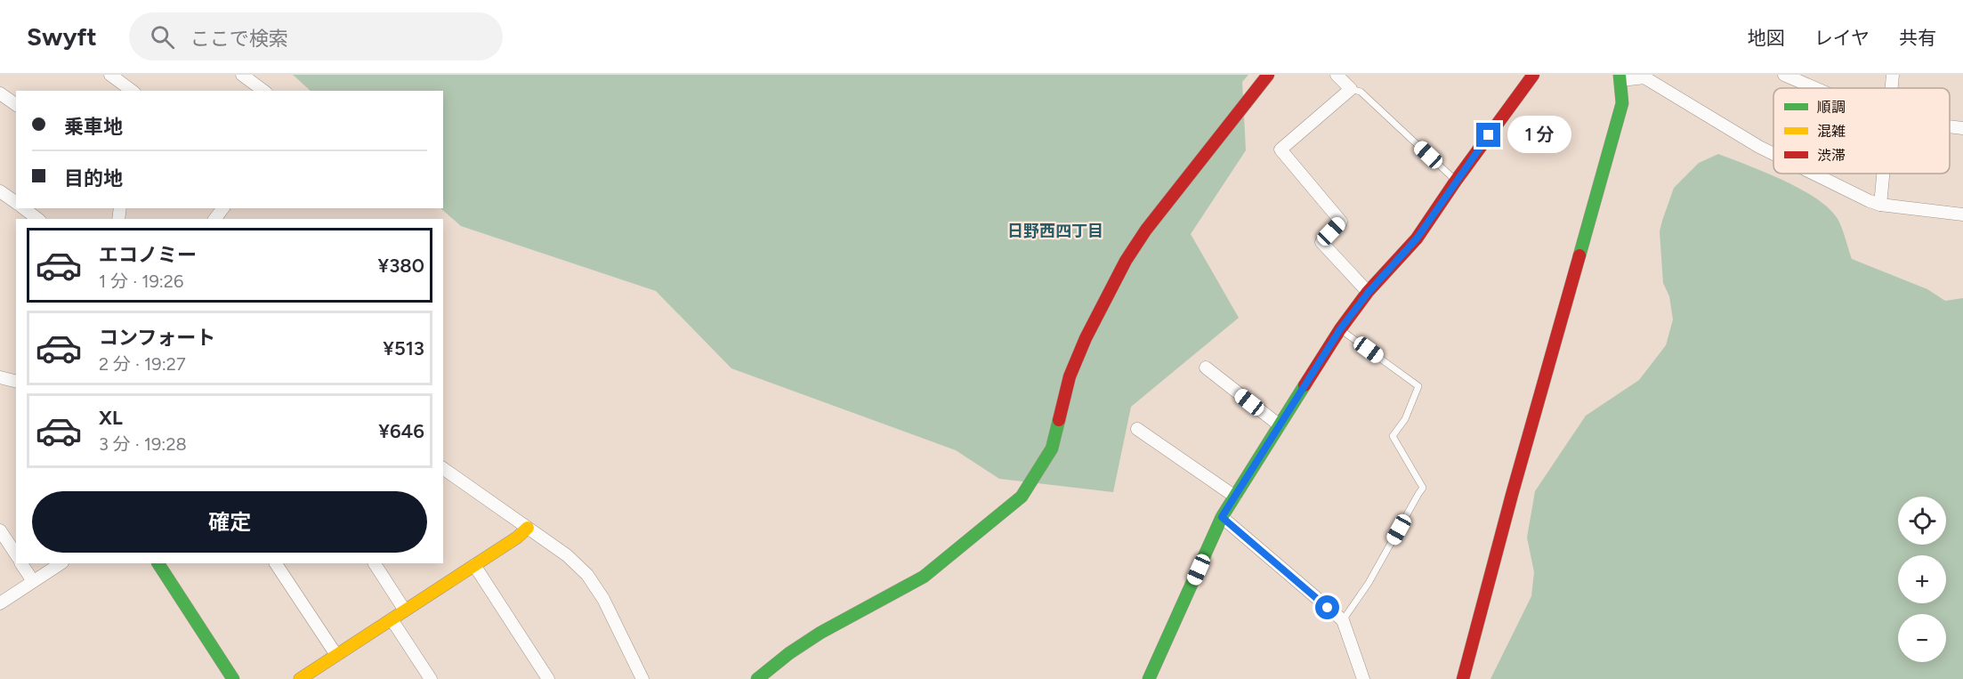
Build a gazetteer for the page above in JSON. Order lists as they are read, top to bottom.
{
  "districts": ["日野西四丁目"],
  "legend": ["順調", "混雑", "渋滞"],
  "page": {
    "header": "Swyft",
    "search": "ここで検索",
    "nav": ["地図", "レイヤ", "共有"],
    "banner": ["乗車地", "目的地"],
    "bubble": "1 分",
    "list": [
      {
        "name": "エコノミー",
        "note": "1 分 · 19:26",
        "value": "¥380"
      },
      {
        "name": "コンフォート",
        "note": "2 分 · 19:27",
        "value": "¥513"
      },
      {
        "name": "XL",
        "note": "3 分 · 19:28",
        "value": "¥646"
      }
    ],
    "buttons": "確定",
    "map_buttons": ["+", "−"]
  }
}
